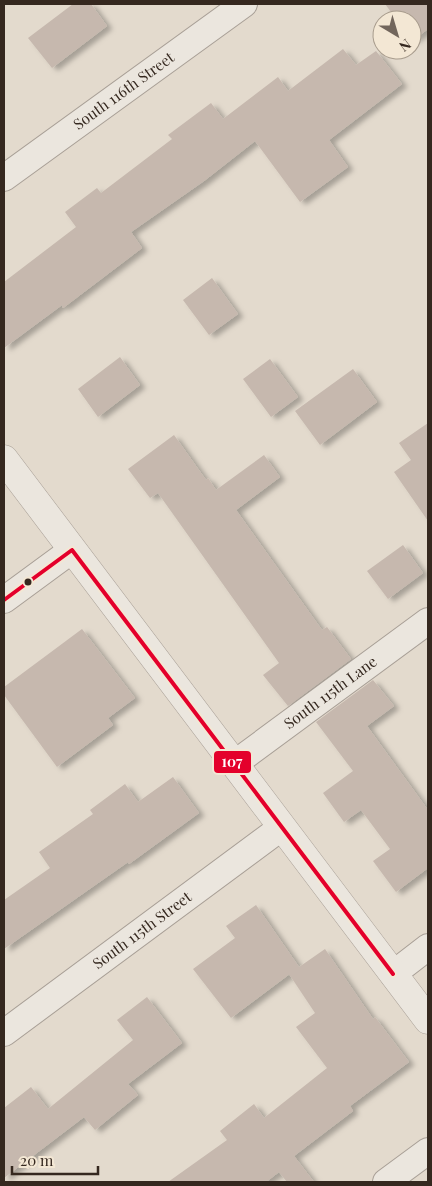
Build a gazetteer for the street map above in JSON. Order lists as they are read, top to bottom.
{
  "streets": {
    "street": ["South 116th Street", "South 115th Lane", "South 115th Street"]
  },
  "lines": ["transit line 107"],
  "scale_bar": "20 m",
  "north": "bottom right"
}
